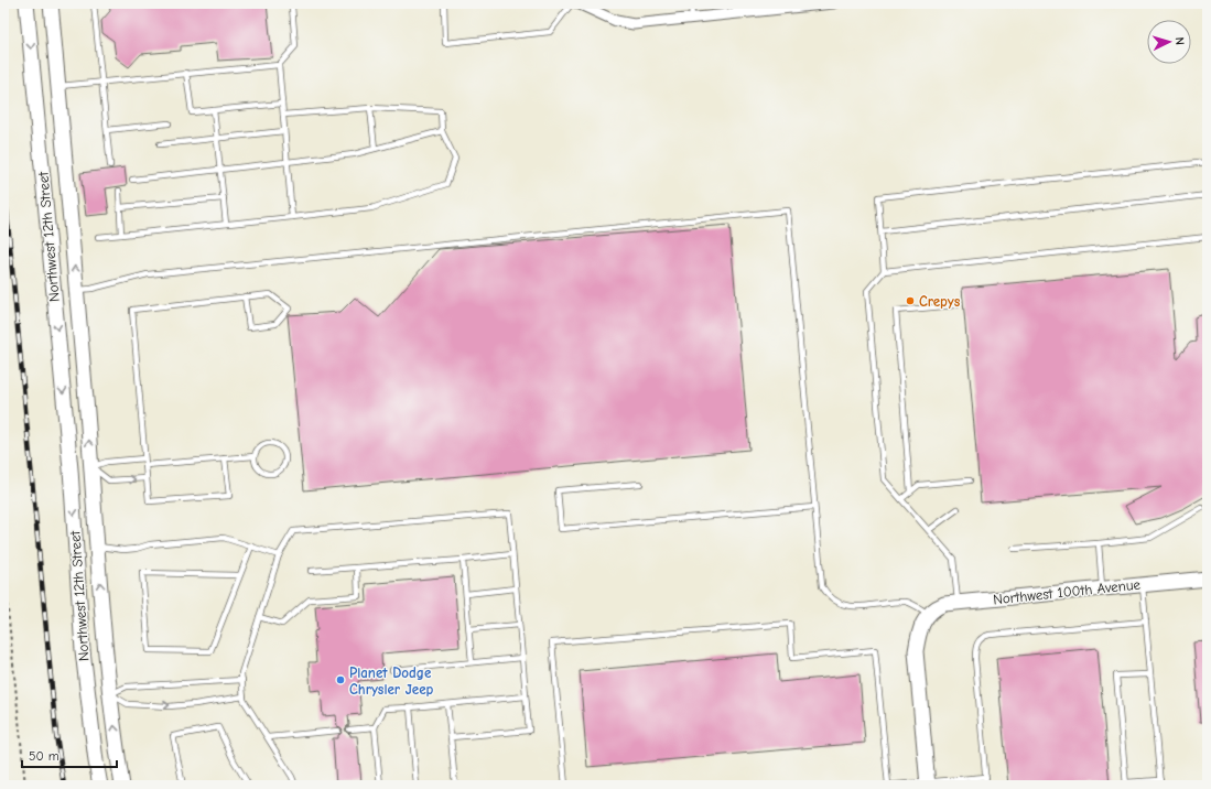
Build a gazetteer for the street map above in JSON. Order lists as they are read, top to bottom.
{
  "streets": {
    "main road": ["Northwest 12th Street", "Northwest 100th Avenue"]
  },
  "places": ["Crepys", "Planet Dodge Chrysler Jeep"],
  "scale_bar": "50 m",
  "north": "right"
}
